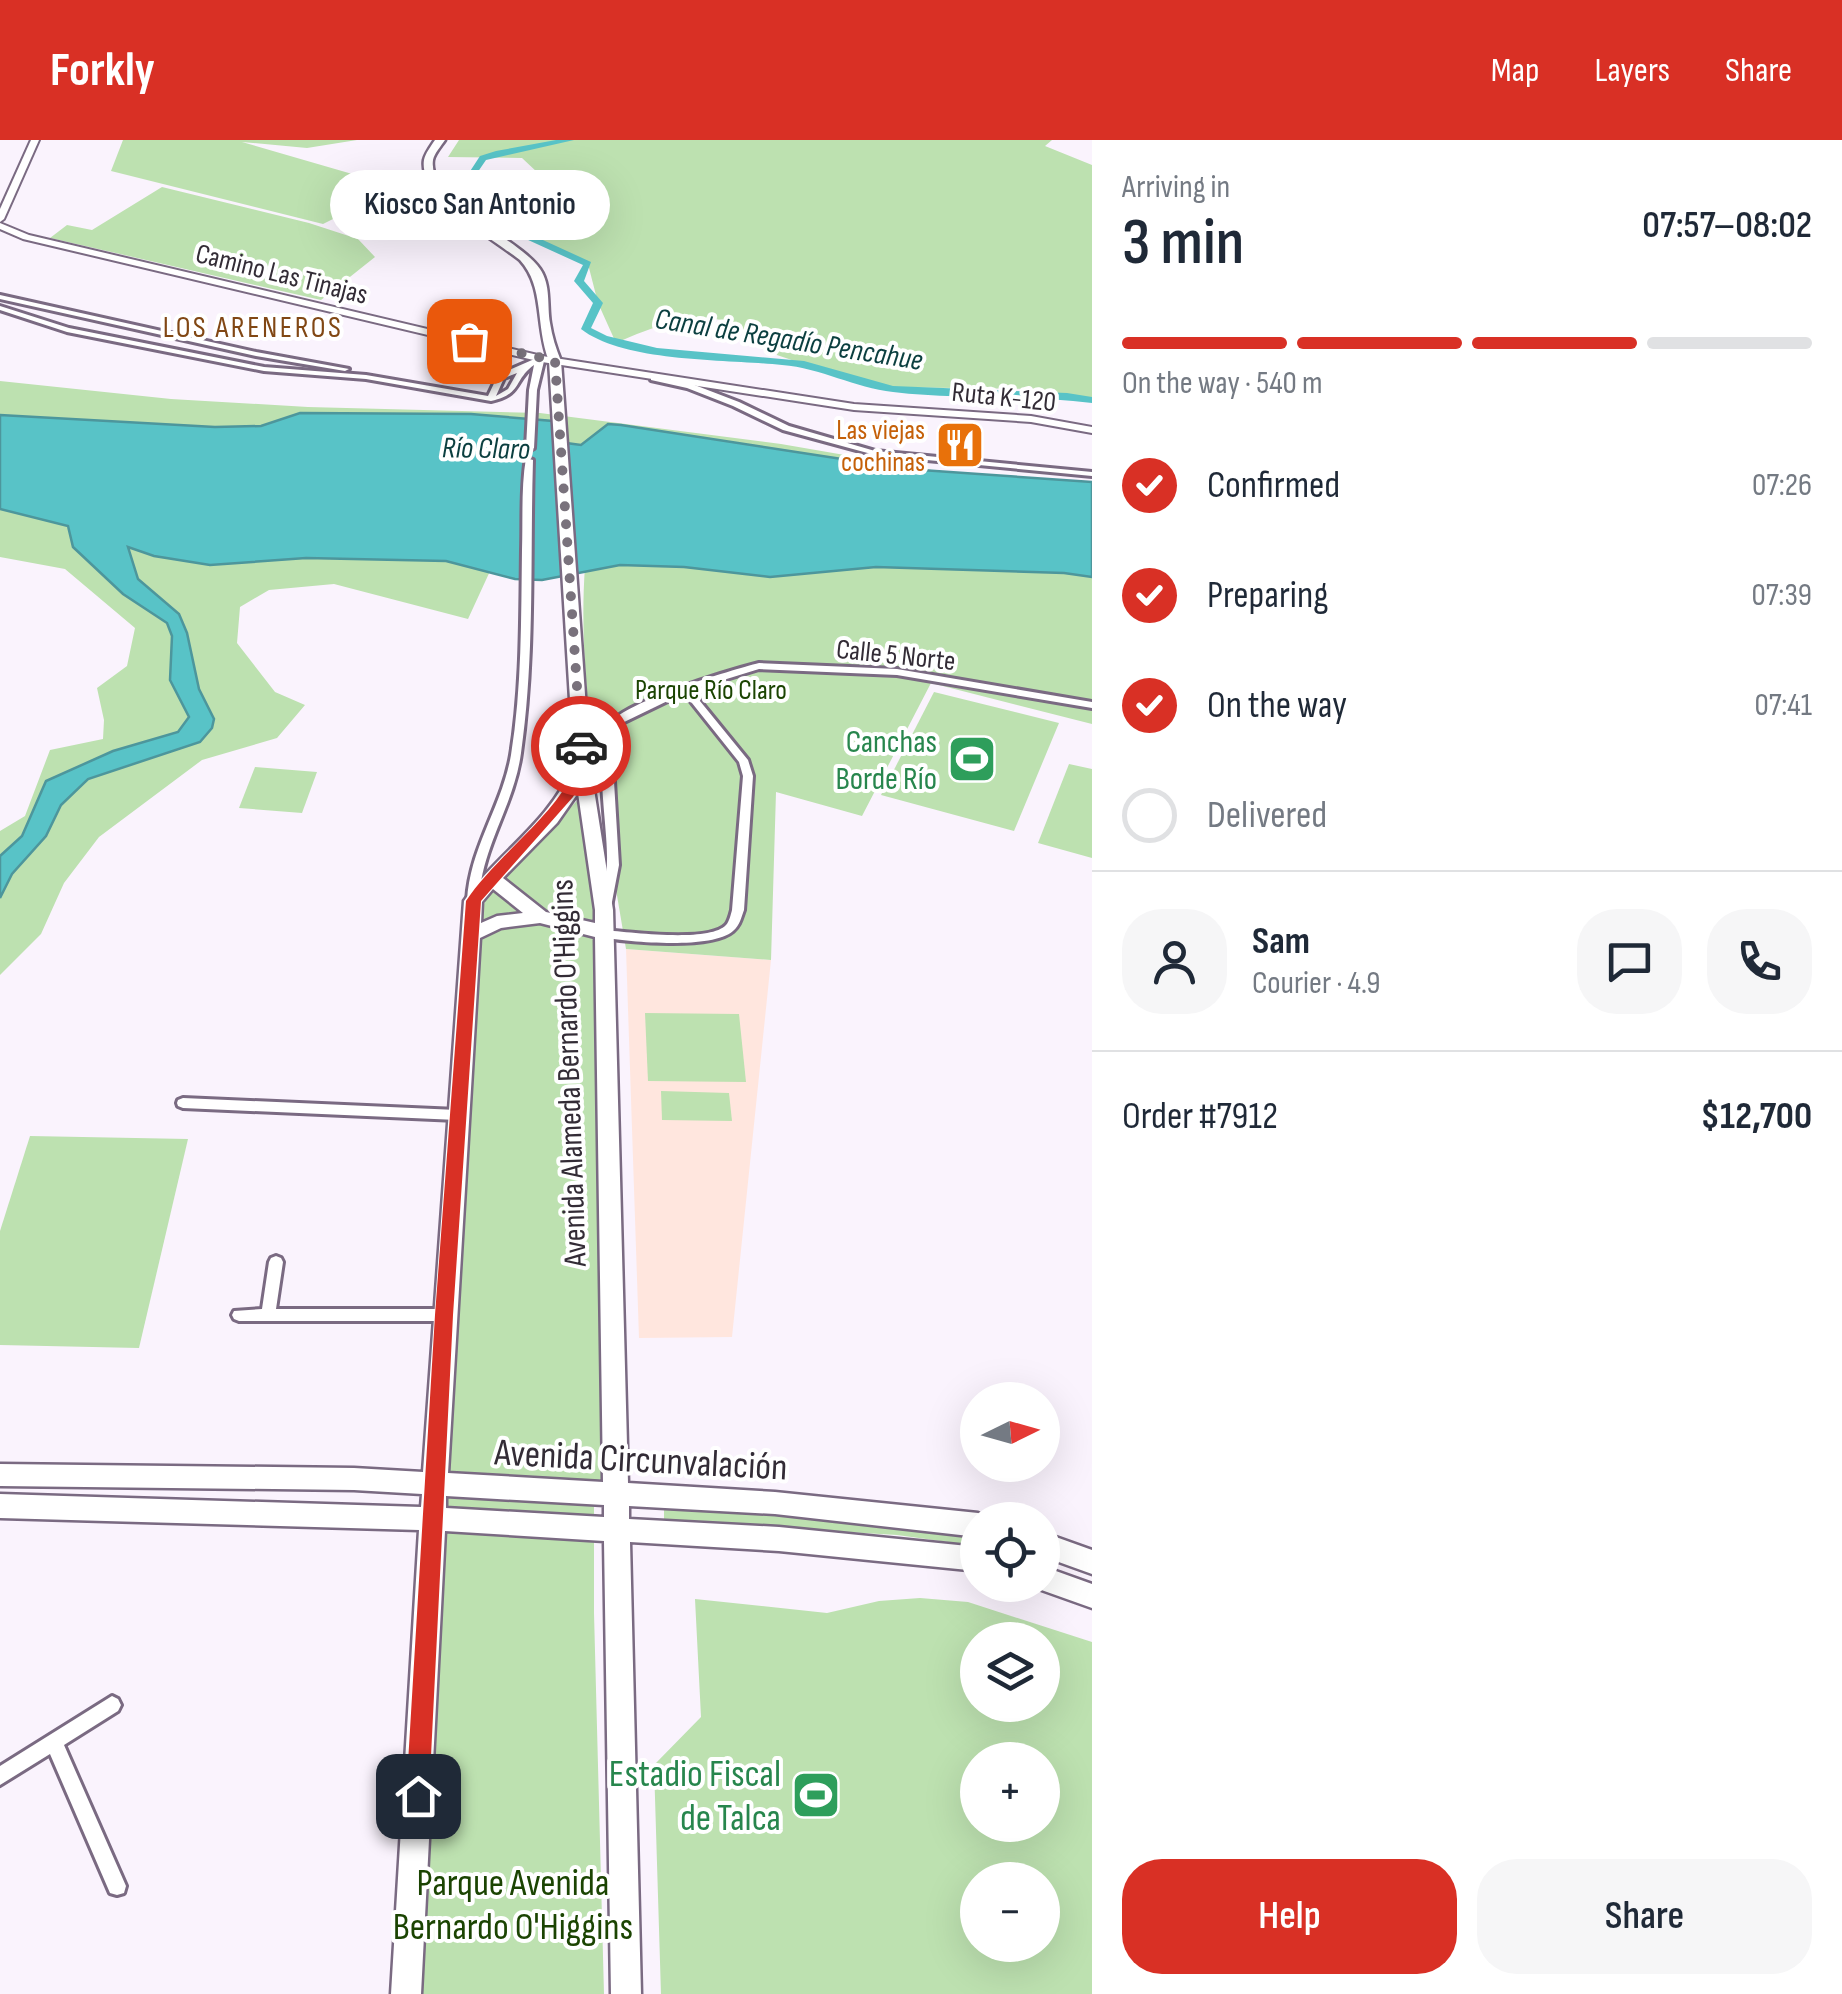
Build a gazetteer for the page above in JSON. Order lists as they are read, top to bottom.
{
  "streets": {
    "main road": ["Avenida Alameda Bernardo O'Higgins", "Avenida Circunvalación"],
    "street": ["Camino Las Tinajas", "Ruta K-120", "Calle 5 Norte"]
  },
  "crossings": [
    ["Camino Las Tinajas", "Ruta K-120"],
    ["Calle 5 Norte", "Avenida Alameda Bernardo O'Higgins"],
    ["Avenida Alameda Bernardo O'Higgins", "Avenida Circunvalación"]
  ],
  "districts": ["LOS ARENEROS"],
  "water": ["Canal de Regadío Pencahue", "Río Claro"],
  "parks": ["Parque Río Claro", "Parque Avenida Bernardo O'Higgins"],
  "places": {
    "other": ["Kiosco San Antonio"],
    "restaurant": ["Las viejas cochinas"],
    "sports": ["Canchas Borde Río", "Estadio Fiscal de Talca"]
  },
  "north": "right",
  "page": {
    "header": "Forkly",
    "nav": ["Map", "Layers", "Share"],
    "heading": ["3 min", "Arriving in", "07:57–08:02"],
    "panel": [
      "Sam",
      "Courier · 4.9",
      "Order #7912",
      "$12,700"
    ],
    "bubble": "Kiosco San Antonio",
    "bar": "On the way · 540 m",
    "list": [
      ["Confirmed", "07:26"],
      ["Preparing", "07:39"],
      ["On the way", "07:41"],
      "Delivered"
    ],
    "map_buttons": ["+", "−"],
    "buttons": ["Help", "Share"]
  }
}
